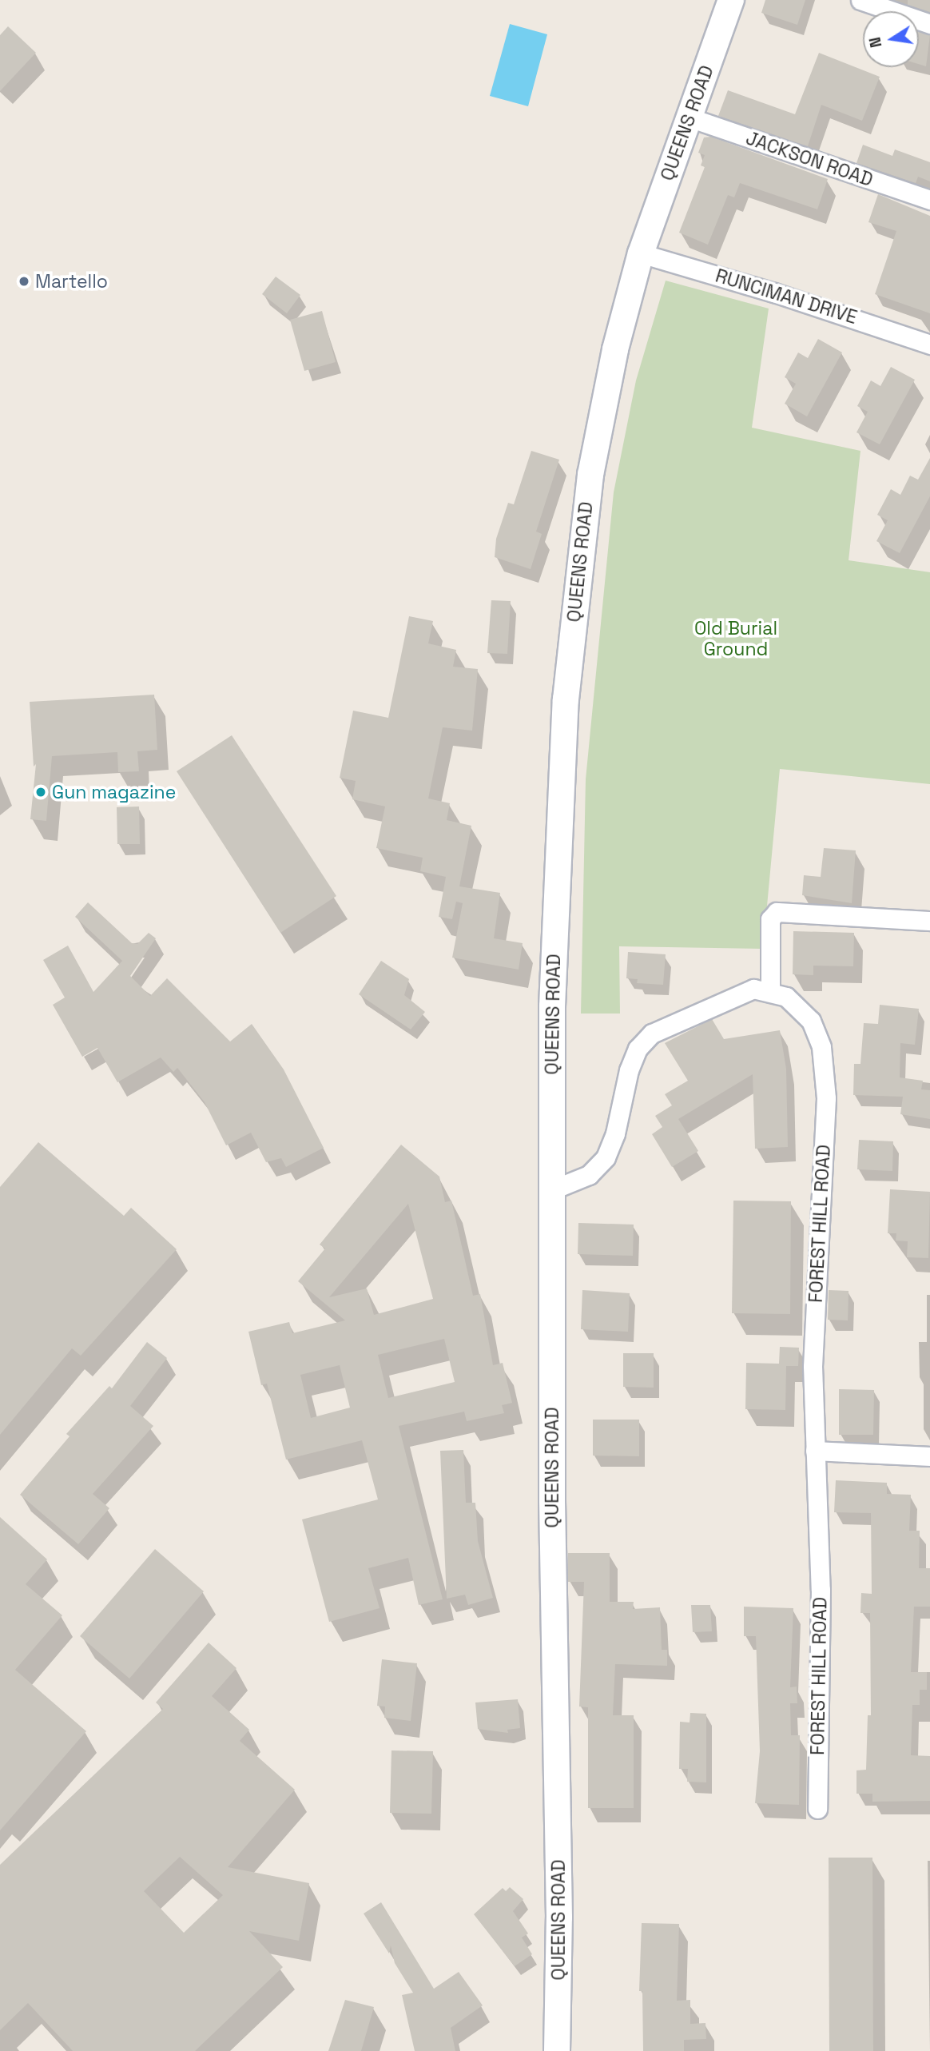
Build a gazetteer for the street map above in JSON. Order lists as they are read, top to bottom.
{
  "streets": {
    "main road": ["QUEENS ROAD"],
    "street": ["JACKSON ROAD", "RUNCIMAN DRIVE", "FOREST HILL ROAD"]
  },
  "crossings": [
    ["QUEENS ROAD", "JACKSON ROAD"],
    ["QUEENS ROAD", "RUNCIMAN DRIVE"],
    ["QUEENS ROAD", "FOREST HILL ROAD"]
  ],
  "parks": ["Old Burial Ground"],
  "places": ["Martello", "Gun magazine"],
  "north": "left"
}
